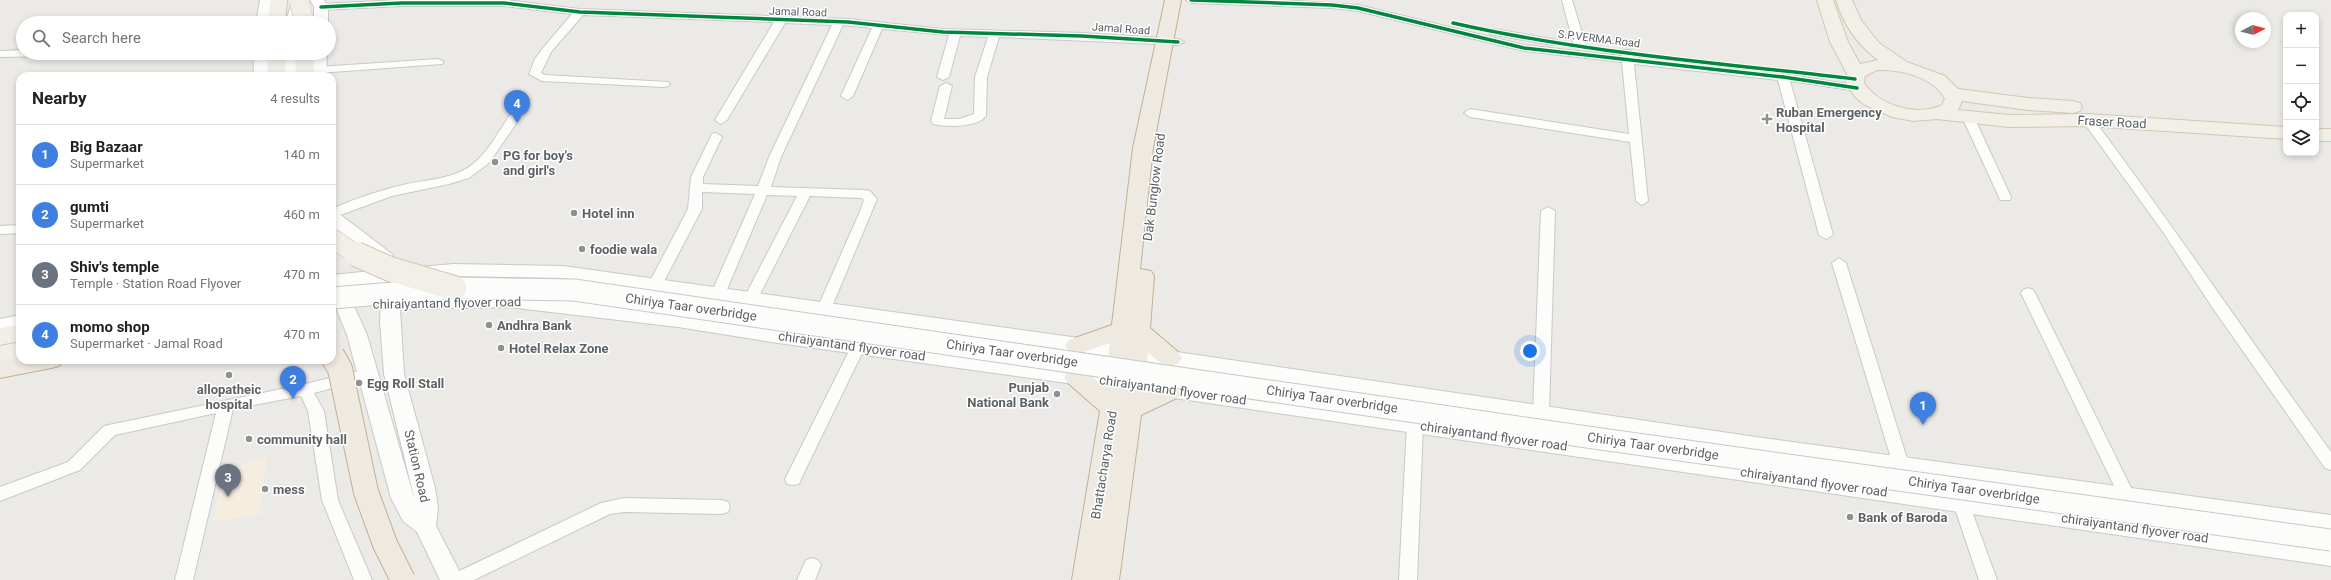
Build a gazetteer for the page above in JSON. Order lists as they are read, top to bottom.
{
  "streets": {
    "highway": ["Dak Bunglow Road", "Bhattacharya Road"],
    "main road": [
      "Fraser Road",
      "chiraiyantand flyover road",
      "Chiriya Taar overbridge",
      "Station Road"
    ],
    "street": ["Jamal Road", "S.P.VERMA.Road"]
  },
  "crossings": [
    ["Jamal Road", "Dak Bunglow Road"],
    ["S.P.VERMA.Road", "Fraser Road"],
    ["Dak Bunglow Road", "Bhattacharya Road"],
    ["chiraiyantand flyover road", "Chiriya Taar overbridge"],
    ["chiraiyantand flyover road", "Bhattacharya Road"],
    ["chiraiyantand flyover road", "Station Road"],
    ["Chiriya Taar overbridge", "Station Road"]
  ],
  "places": {
    "health": ["Ruban Emergency Hospital"],
    "other": [
      "PG for boy's and girl's",
      "Hotel inn",
      "foodie wala",
      "Andhra Bank",
      "Hotel Relax Zone",
      "allopatheic hospital",
      "Egg Roll Stall",
      "Punjab National Bank",
      "community hall",
      "mess",
      "Bank of Baroda"
    ]
  },
  "north": "right",
  "page": {
    "map_buttons": ["+", "−"],
    "search": "Search here",
    "heading": ["Nearby", "4 results"],
    "pins": [
      "4",
      "2",
      "1",
      "3"
    ],
    "list": [
      {
        "mark": "1",
        "name": "Big Bazaar",
        "note": "Supermarket",
        "value": "140 m"
      },
      {
        "mark": "2",
        "name": "gumti",
        "note": "Supermarket",
        "value": "460 m"
      },
      {
        "mark": "3",
        "name": "Shiv's temple",
        "note": "Temple · Station Road Flyover",
        "value": "470 m"
      },
      {
        "mark": "4",
        "name": "momo shop",
        "note": "Supermarket · Jamal Road",
        "value": "470 m"
      }
    ]
  }
}
